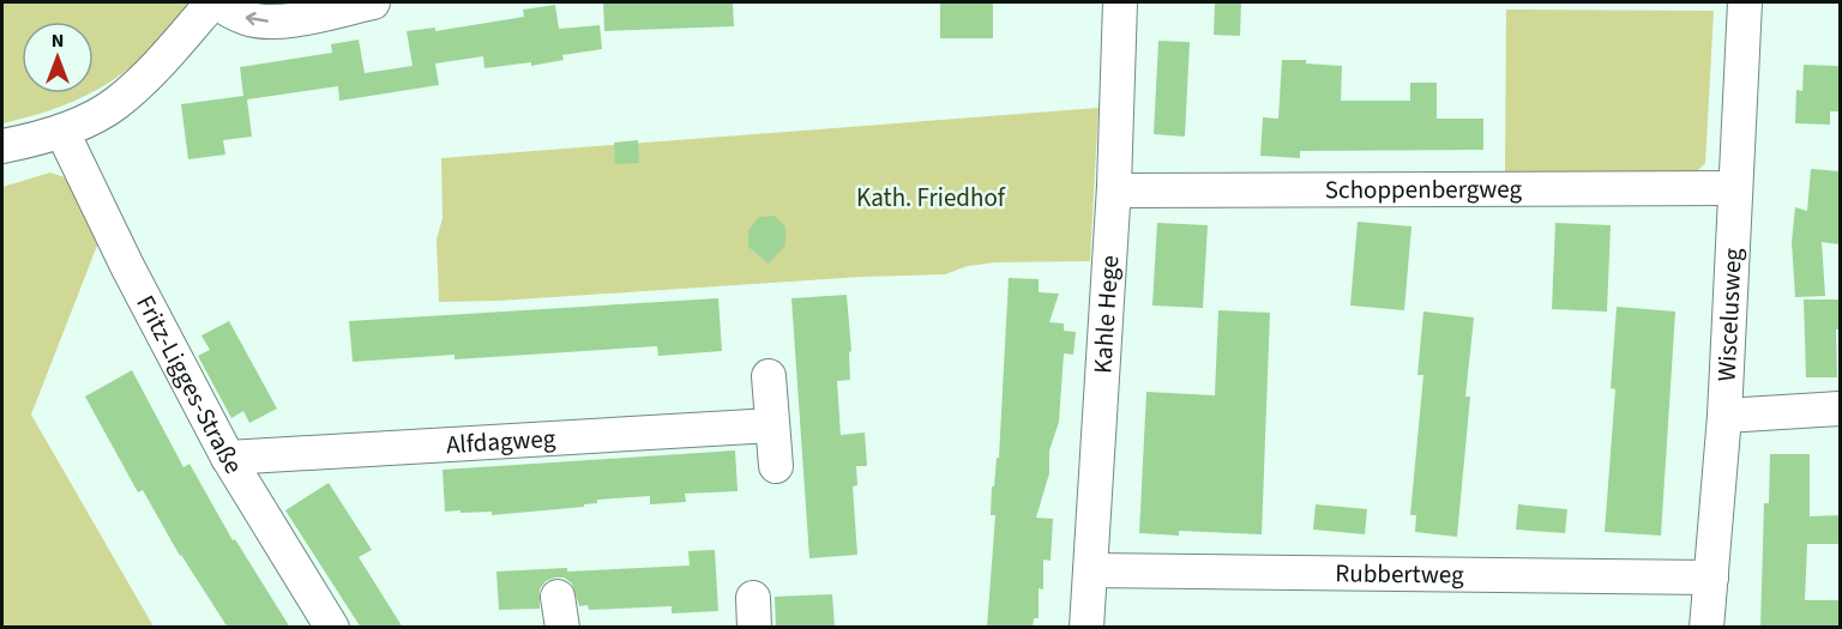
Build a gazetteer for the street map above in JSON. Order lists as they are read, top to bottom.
{
  "streets": {
    "street": [
      "Schoppenbergweg",
      "Kahle Hege",
      "Wiscelusweg",
      "Fritz-Ligges-Straße",
      "Alfdagweg",
      "Rubbertweg"
    ]
  },
  "crossings": [
    ["Schoppenbergweg", "Kahle Hege"],
    ["Schoppenbergweg", "Wiscelusweg"],
    ["Kahle Hege", "Rubbertweg"],
    ["Wiscelusweg", "Rubbertweg"],
    ["Fritz-Ligges-Straße", "Alfdagweg"]
  ],
  "parks": ["Kath. Friedhof"],
  "north": "top"
}
